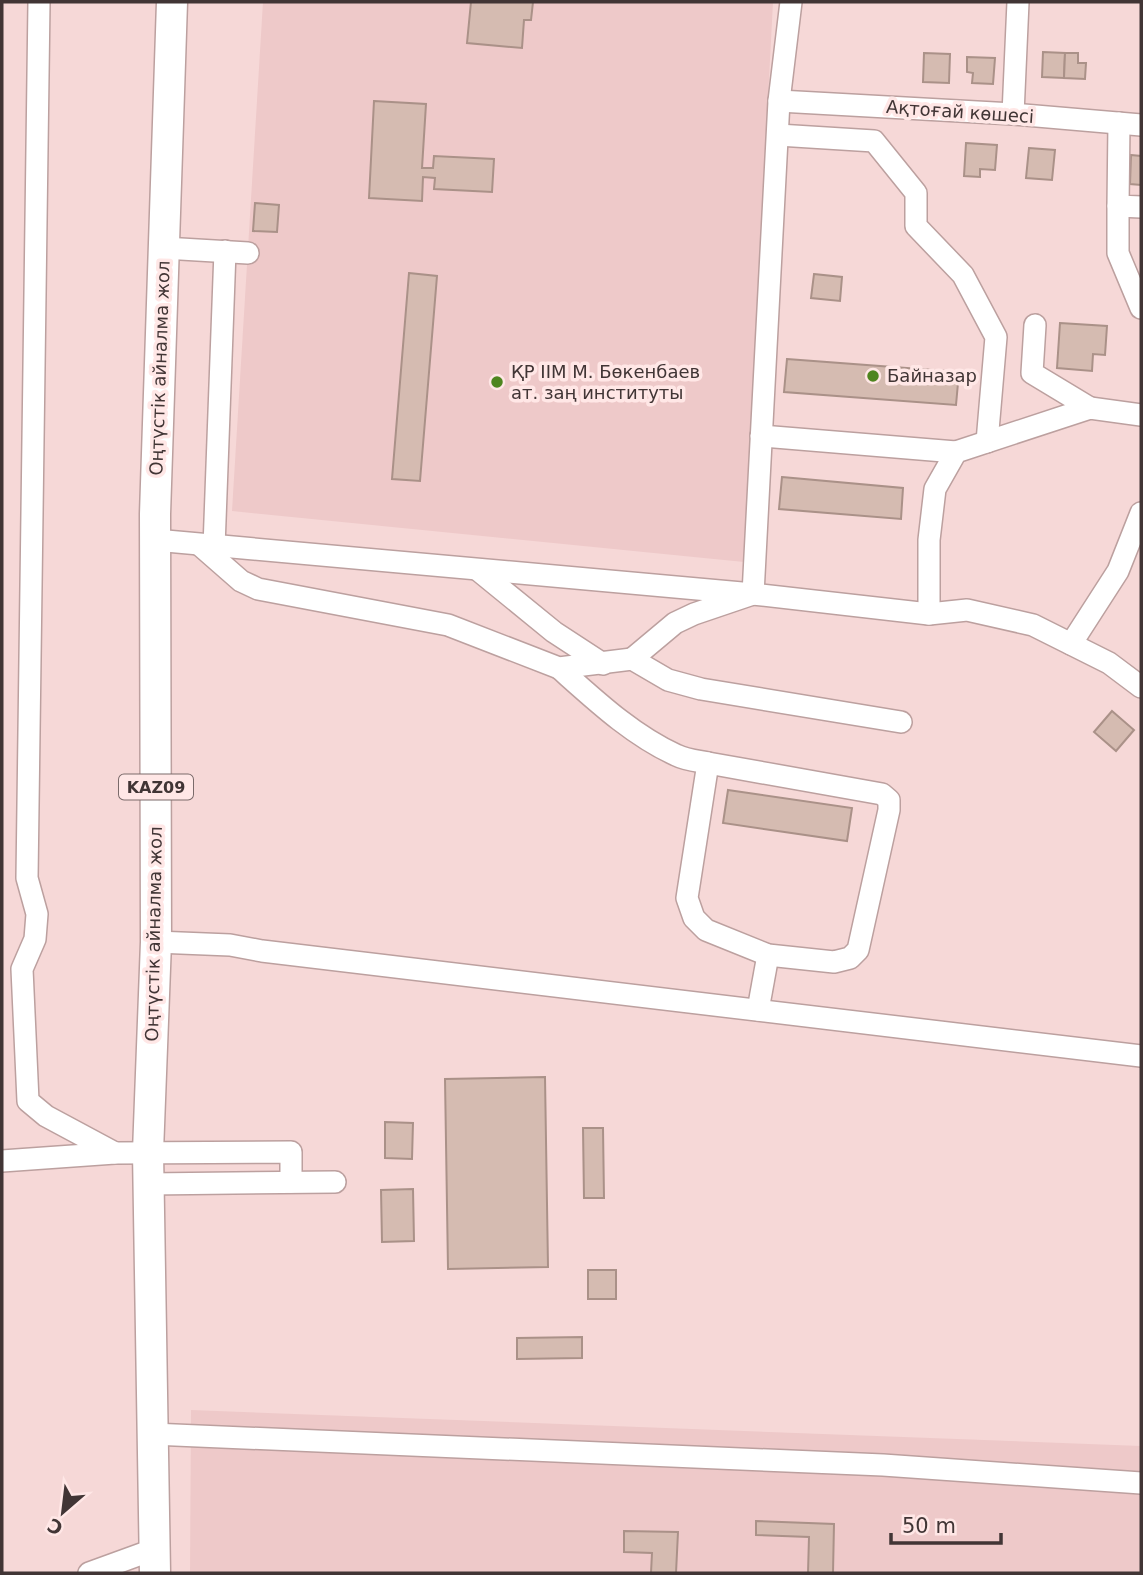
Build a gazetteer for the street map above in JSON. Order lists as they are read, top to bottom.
{
  "streets": {
    "highway": ["Оңтүстік айналма жол", "KAZ09"],
    "street": ["Ақтоғай көшесі"]
  },
  "places": ["Байназар", "ҚР ІІМ М. Бөкенбаев ат. заң институты"],
  "scale_bar": "50 m",
  "north": "bottom left"
}
